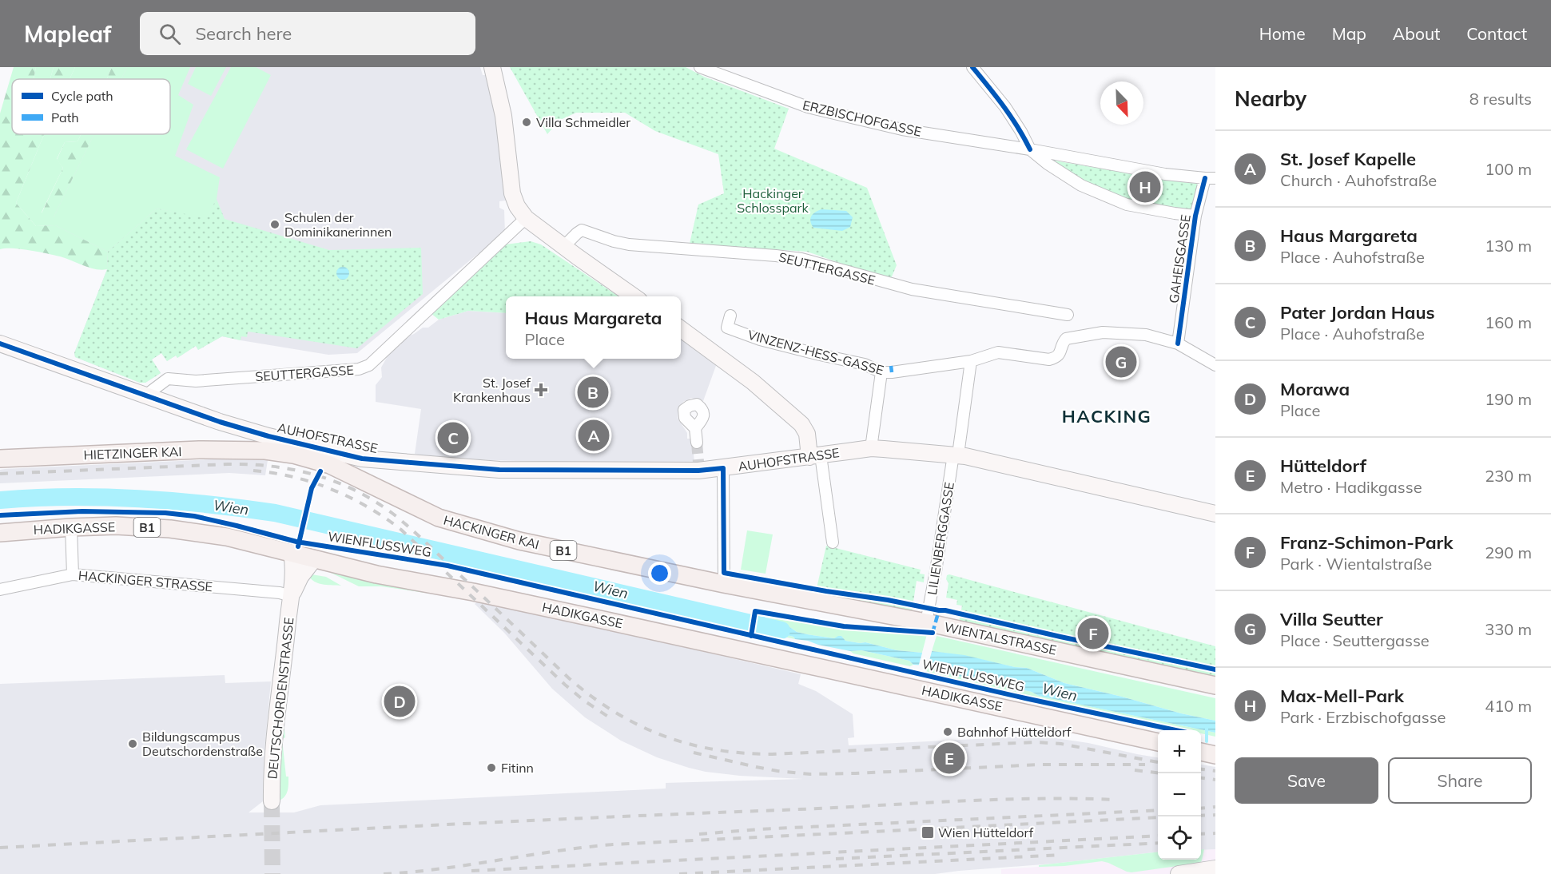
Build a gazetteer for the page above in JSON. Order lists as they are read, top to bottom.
{
  "streets": {
    "main road": [
      "HIETZINGER KAI",
      "B1",
      "HADIKGASSE",
      "HACKINGER KAI",
      "WIENTALSTRASSE"
    ],
    "street": [
      "ERZBISCHOFGASSE",
      "GAHEISGASSE",
      "SEUTTERGASSE",
      "VINZENZ-HESS-GASSE",
      "AUHOFSTRASSE",
      "LILIENBERGGASSE",
      "HACKINGER STRASSE",
      "DEUTSCHORDENSTRASSE"
    ],
    "cycle path": ["WIENFLUSSWEG"]
  },
  "crossings": [
    ["ERZBISCHOFGASSE", "GAHEISGASSE"],
    ["GAHEISGASSE", "VINZENZ-HESS-GASSE"],
    ["SEUTTERGASSE", "AUHOFSTRASSE"],
    ["VINZENZ-HESS-GASSE", "LILIENBERGGASSE"],
    ["AUHOFSTRASSE", "LILIENBERGGASSE"],
    ["HIETZINGER KAI", "HACKINGER KAI"],
    ["HADIKGASSE", "DEUTSCHORDENSTRASSE"],
    ["HACKINGER KAI", "LILIENBERGGASSE"],
    ["HACKINGER KAI", "WIENTALSTRASSE"],
    ["LILIENBERGGASSE", "WIENTALSTRASSE"],
    ["HACKINGER STRASSE", "DEUTSCHORDENSTRASSE"]
  ],
  "districts": ["HACKING"],
  "water": ["Wien"],
  "parks": ["Hackinger Schlosspark"],
  "places": {
    "other": [
      "Villa Schmeidler",
      "Schulen der Dominikanerinnen",
      "Bahnhof Hütteldorf",
      "Bildungscampus Deutschordenstraße",
      "Fitinn"
    ],
    "health": ["St. Josef Krankenhaus"],
    "transit": ["Wien Hütteldorf"]
  },
  "legend": ["Cycle path", "Path"],
  "north": "bottom right",
  "page": {
    "header": "Mapleaf",
    "search": "Search here",
    "nav": [
      "Home",
      "Map",
      "About",
      "Contact"
    ],
    "heading": ["Nearby", "8 results"],
    "list": [
      {
        "mark": "A",
        "name": "St. Josef Kapelle",
        "note": "Church · Auhofstraße",
        "value": "100 m"
      },
      {
        "mark": "B",
        "name": "Haus Margareta",
        "note": "Place · Auhofstraße",
        "value": "130 m"
      },
      {
        "mark": "C",
        "name": "Pater Jordan Haus",
        "note": "Place · Auhofstraße",
        "value": "160 m"
      },
      {
        "mark": "D",
        "name": "Morawa",
        "note": "Place",
        "value": "190 m"
      },
      {
        "mark": "E",
        "name": "Hütteldorf",
        "note": "Metro · Hadikgasse",
        "value": "230 m"
      },
      {
        "mark": "F",
        "name": "Franz-Schimon-Park",
        "note": "Park · Wientalstraße",
        "value": "290 m"
      },
      {
        "mark": "G",
        "name": "Villa Seutter",
        "note": "Place · Seuttergasse",
        "value": "330 m"
      },
      {
        "mark": "H",
        "name": "Max-Mell-Park",
        "note": "Park · Erzbischofgasse",
        "value": "410 m"
      }
    ],
    "pins": [
      "H",
      "G",
      "B",
      "A",
      "C",
      "F",
      "D",
      "E"
    ],
    "popup": ["Haus Margareta", "Place"],
    "map_buttons": ["+", "−"],
    "buttons": ["Save", "Share"]
  }
}
